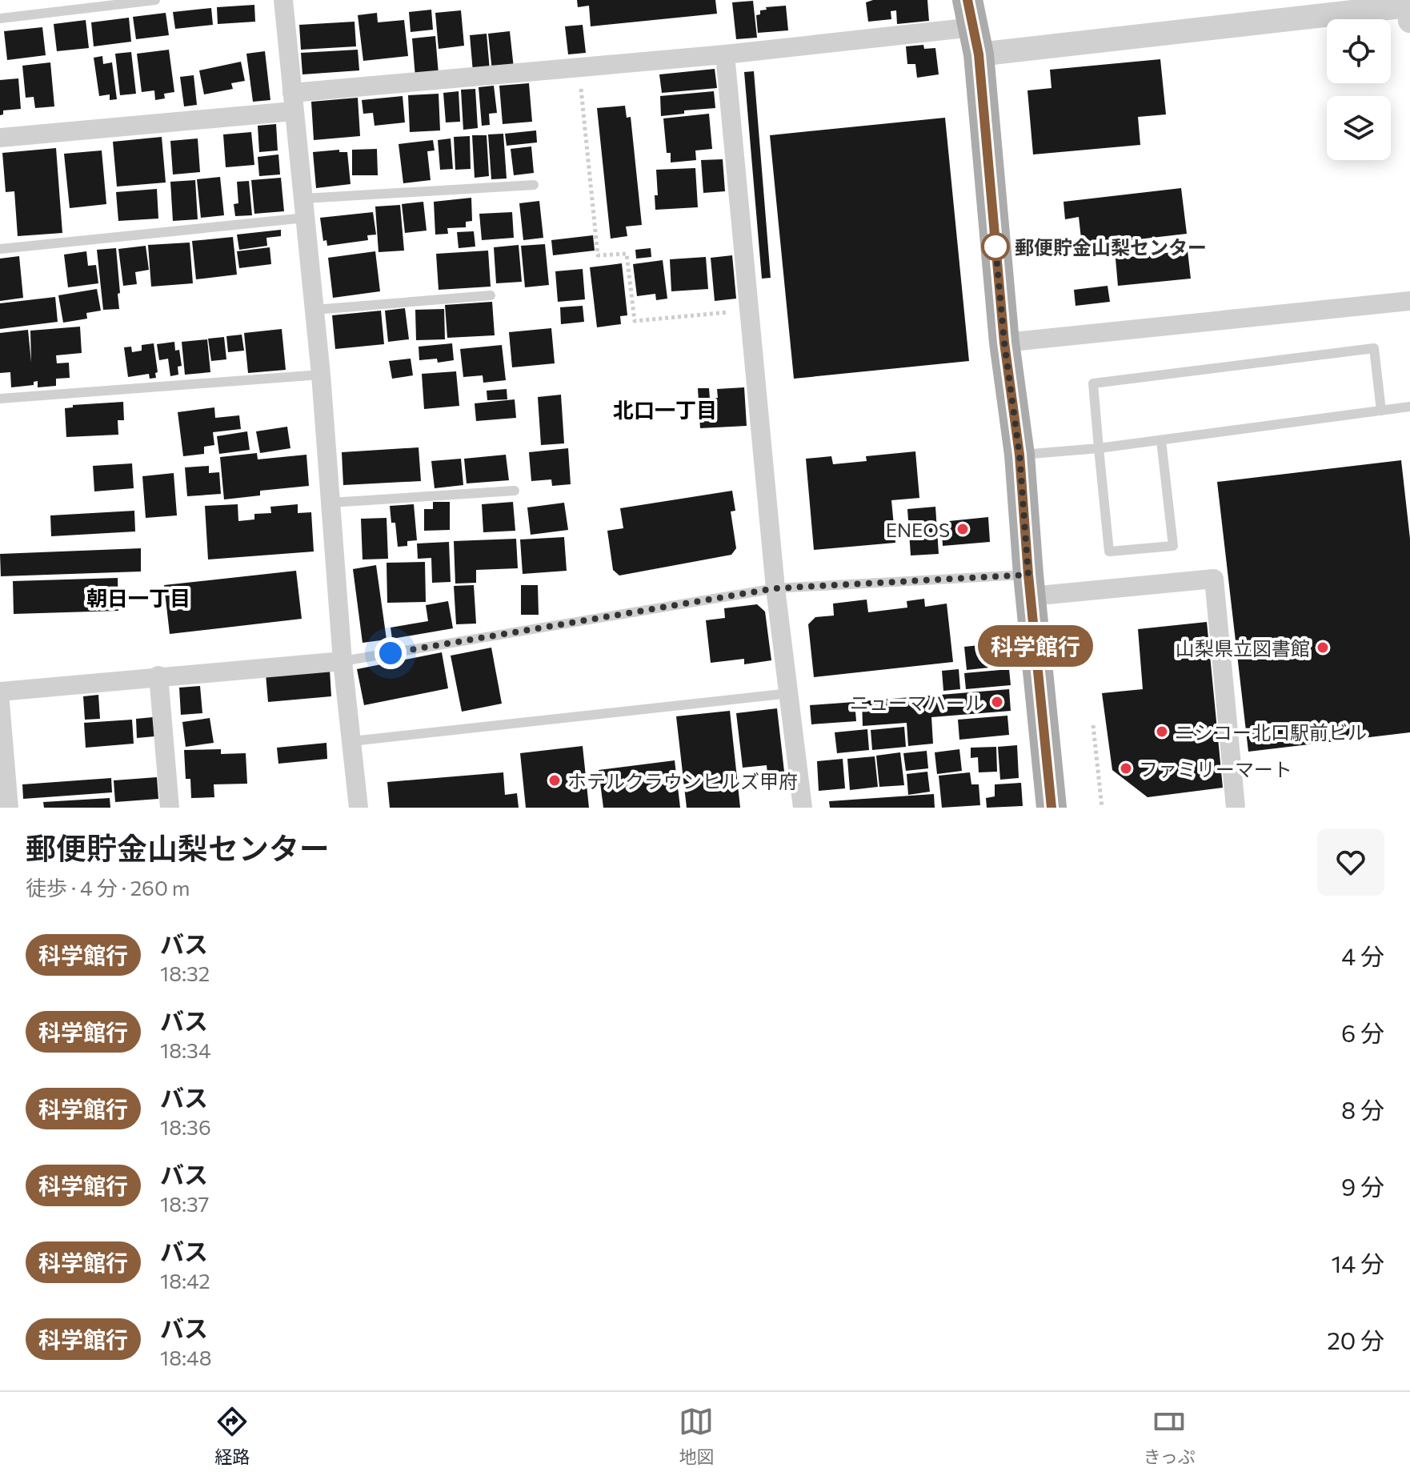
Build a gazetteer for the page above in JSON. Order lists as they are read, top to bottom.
{
  "districts": ["北口一丁目", "朝日一丁目"],
  "places": [
    "郵便貯金山梨センター",
    "ENEOS",
    "山梨県立図書館",
    "ニューマハール",
    "ニシコー北口駅前ビル",
    "ファミリーマート",
    "ホテルクラウンヒルズ甲府"
  ],
  "lines": ["bus line 科学館行"],
  "page": {
    "on_map": "科学館行",
    "heading": ["郵便貯金山梨センター", "徒歩 · 4 分 · 260 m"],
    "list": [
      {
        "mark": "科学館行",
        "name": "バス",
        "note": "18:32",
        "value": "4 分"
      },
      {
        "mark": "科学館行",
        "name": "バス",
        "note": "18:34",
        "value": "6 分"
      },
      {
        "mark": "科学館行",
        "name": "バス",
        "note": "18:36",
        "value": "8 分"
      },
      {
        "mark": "科学館行",
        "name": "バス",
        "note": "18:37",
        "value": "9 分"
      },
      {
        "mark": "科学館行",
        "name": "バス",
        "note": "18:42",
        "value": "14 分"
      },
      {
        "mark": "科学館行",
        "name": "バス",
        "note": "18:48",
        "value": "20 分"
      }
    ],
    "tabs": ["経路", "地図", "きっぷ"]
  }
}
